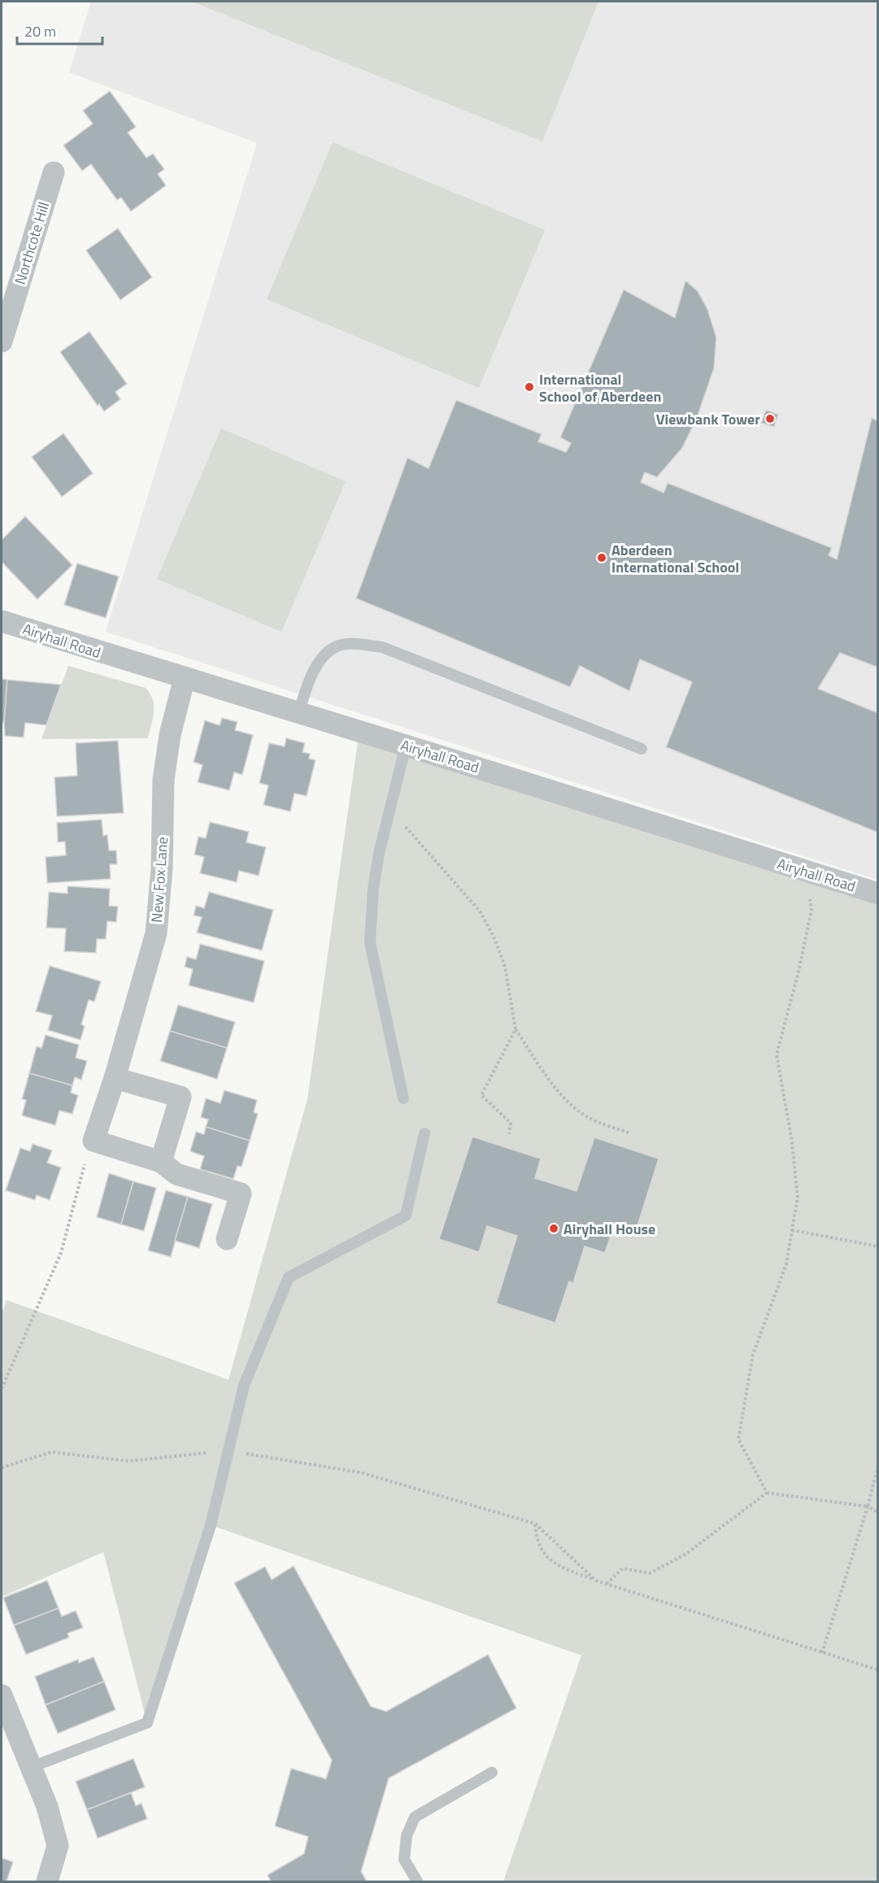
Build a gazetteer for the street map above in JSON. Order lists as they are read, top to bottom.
{
  "streets": {
    "street": ["Northcote Hill", "Airyhall Road", "New Fox Lane"]
  },
  "crossings": [
    ["Airyhall Road", "New Fox Lane"]
  ],
  "places": [
    "International School of Aberdeen",
    "Viewbank Tower",
    "Aberdeen International School",
    "Airyhall House"
  ],
  "scale_bar": "20 m"
}
